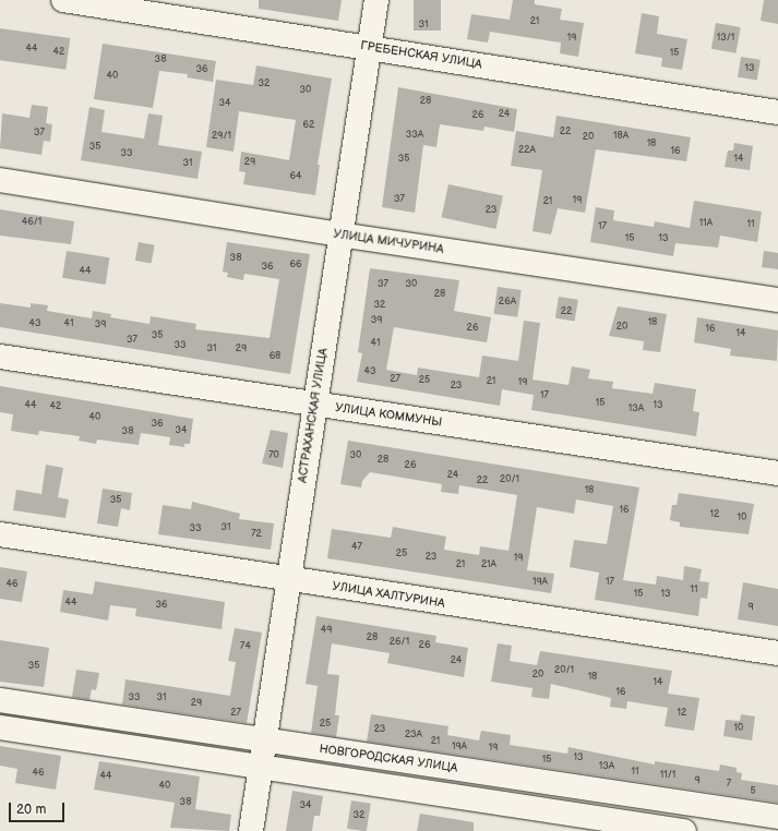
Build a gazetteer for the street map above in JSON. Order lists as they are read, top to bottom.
{
  "streets": {
    "street": [
      "ГРЕБЕНСКАЯ УЛИЦА",
      "УЛИЦА МИЧУРИНА",
      "АСТРАХАНСКАЯ УЛИЦА",
      "УЛИЦА КОММУНЫ",
      "УЛИЦА ХАЛТУРИНА",
      "НОВГОРОДСКАЯ УЛИЦА"
    ]
  },
  "crossings": [
    ["ГРЕБЕНСКАЯ УЛИЦА", "АСТРАХАНСКАЯ УЛИЦА"],
    ["УЛИЦА МИЧУРИНА", "АСТРАХАНСКАЯ УЛИЦА"],
    ["АСТРАХАНСКАЯ УЛИЦА", "УЛИЦА КОММУНЫ"],
    ["АСТРАХАНСКАЯ УЛИЦА", "УЛИЦА ХАЛТУРИНА"],
    ["АСТРАХАНСКАЯ УЛИЦА", "НОВГОРОДСКАЯ УЛИЦА"]
  ],
  "house_numbers": [
    "21",
    "31",
    "19",
    "13/1",
    "44",
    "42",
    "15",
    "38",
    "13",
    "36",
    "40",
    "32",
    "30",
    "28",
    "34",
    "24",
    "26",
    "62",
    "22",
    "37",
    "33А",
    "29/1",
    "18А",
    "20",
    "18",
    "35",
    "22А",
    "16",
    "33",
    "35",
    "14",
    "29",
    "31",
    "64",
    "37",
    "19",
    "21",
    "23",
    "46/1",
    "11А",
    "11",
    "17",
    "15",
    "13",
    "38",
    "66",
    "36",
    "44",
    "37",
    "30",
    "28",
    "26А",
    "32",
    "22",
    "39",
    "18",
    "43",
    "41",
    "39",
    "20",
    "26",
    "16",
    "14",
    "35",
    "37",
    "41",
    "33",
    "31",
    "29",
    "68",
    "43",
    "27",
    "25",
    "21",
    "19",
    "23",
    "17",
    "15",
    "44",
    "13",
    "42",
    "13А",
    "40",
    "36",
    "34",
    "38",
    "70",
    "30",
    "28",
    "26",
    "24",
    "20/1",
    "22",
    "18",
    "35",
    "16",
    "12",
    "10",
    "31",
    "33",
    "72",
    "47",
    "25",
    "23",
    "19",
    "21",
    "21А",
    "19А",
    "17",
    "46",
    "11",
    "15",
    "13",
    "44",
    "36",
    "9",
    "49",
    "28",
    "26/1",
    "26",
    "74",
    "24",
    "35",
    "20/1",
    "20",
    "18",
    "14",
    "16",
    "33",
    "31",
    "29",
    "27",
    "12",
    "25",
    "10",
    "23",
    "23А",
    "21",
    "19А",
    "19",
    "13",
    "15",
    "13А",
    "11",
    "46",
    "11/1",
    "44",
    "9",
    "7",
    "40",
    "5",
    "38",
    "34",
    "32"
  ],
  "scale_bar": "20 m"
}
